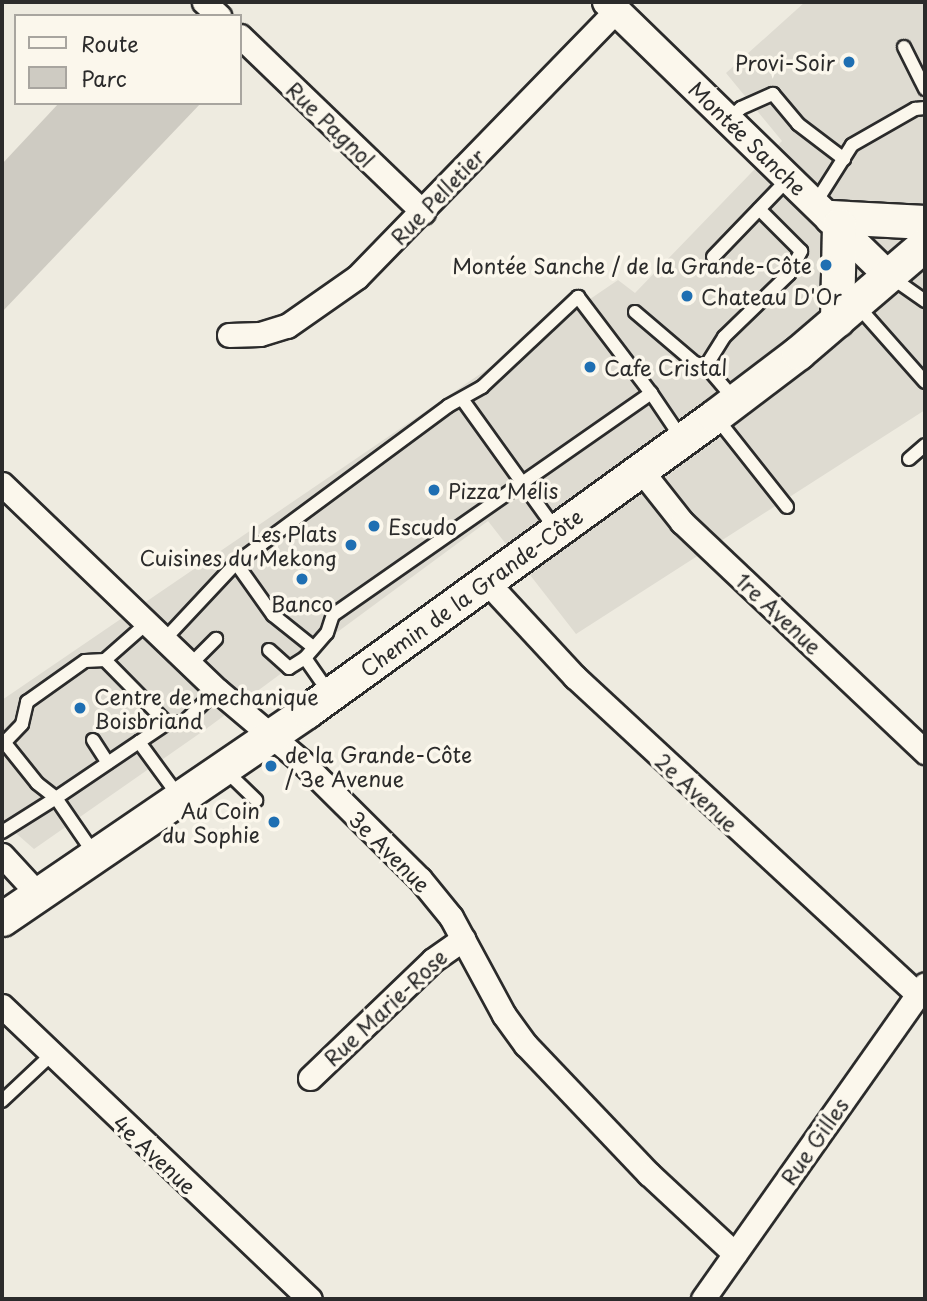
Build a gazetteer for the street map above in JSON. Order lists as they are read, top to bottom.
{
  "streets": {
    "main road": ["Chemin de la Grande-Côte"],
    "street": [
      "Rue Pagnol",
      "Montée Sanche",
      "Rue Pelletier",
      "1re Avenue",
      "2e Avenue",
      "3e Avenue",
      "Rue Marie-Rose",
      "Rue Gilles",
      "4e Avenue"
    ]
  },
  "crossings": [
    ["Rue Pagnol", "Rue Pelletier"],
    ["Montée Sanche", "Rue Pelletier"],
    ["Montée Sanche", "Chemin de la Grande-Côte"],
    ["Chemin de la Grande-Côte", "1re Avenue"],
    ["Chemin de la Grande-Côte", "2e Avenue"],
    ["Chemin de la Grande-Côte", "3e Avenue"],
    ["2e Avenue", "Rue Gilles"],
    ["3e Avenue", "Rue Marie-Rose"],
    ["3e Avenue", "Rue Gilles"]
  ],
  "places": [
    "Provi-Soir",
    "Montée Sanche / de la Grande-Côte",
    "Chateau D'Or",
    "Cafe Cristal",
    "Pizza Melis",
    "Escudo",
    "Les Plats Cuisines du Mekong",
    "Banco",
    "Centre de mechanique Boisbriand",
    "de la Grande-Côte / 3e Avenue",
    "Au Coin du Sophie"
  ],
  "legend": ["Route", "Parc"]
}
